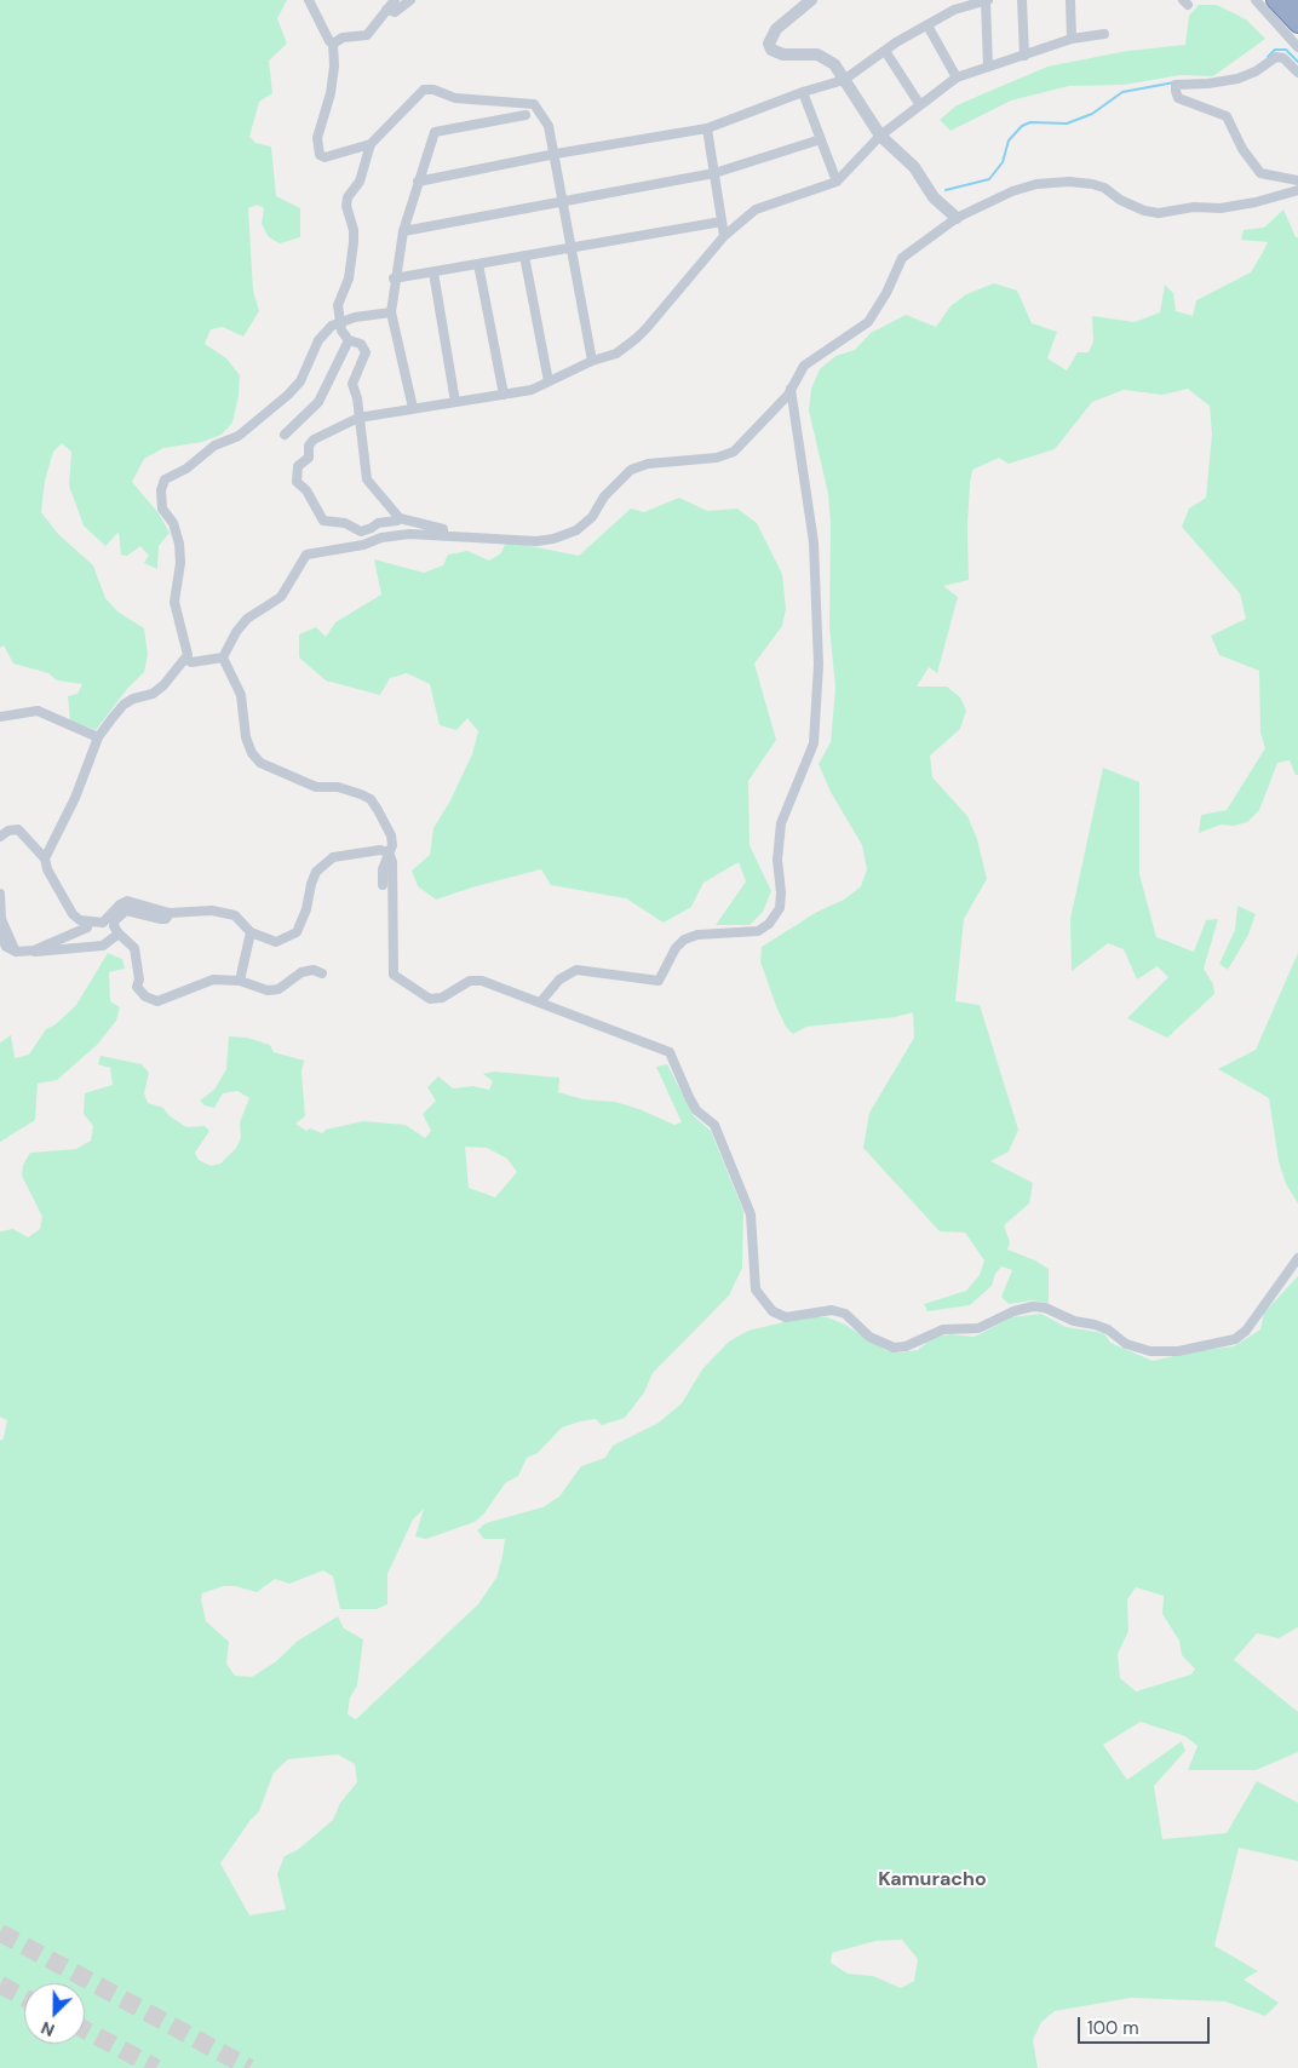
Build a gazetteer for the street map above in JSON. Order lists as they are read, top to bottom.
{
  "districts": ["Kamuracho"],
  "scale_bar": "100 m",
  "north": "bottom left"
}
